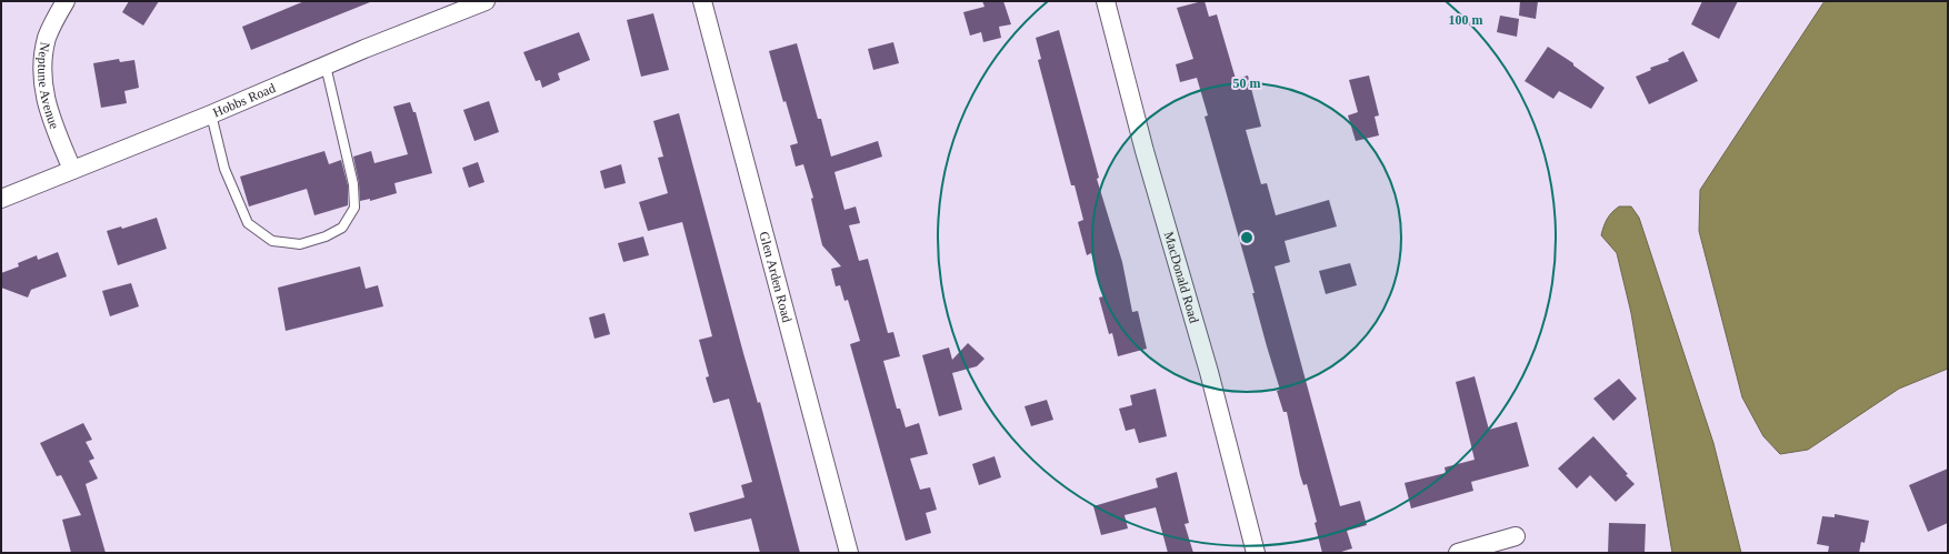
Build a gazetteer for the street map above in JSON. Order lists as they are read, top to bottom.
{
  "streets": {
    "street": [
      "Neptune Avenue",
      "Hobbs Road",
      "MacDonald Road",
      "Glen Arden Road"
    ]
  },
  "crossings": [
    ["Neptune Avenue", "Hobbs Road"]
  ],
  "rings": ["100 m", "50 m"]
}
